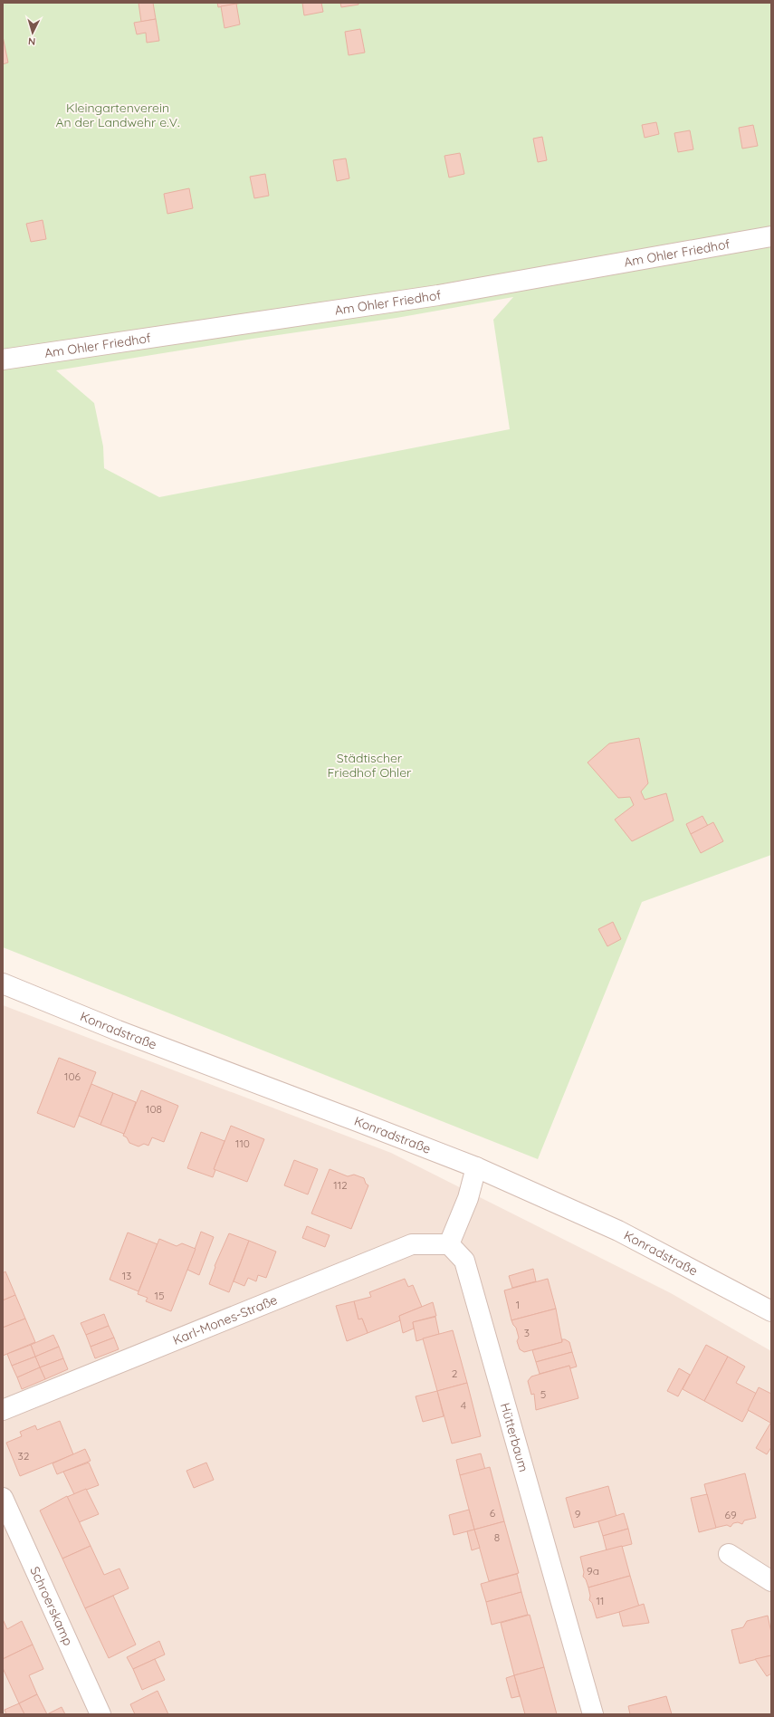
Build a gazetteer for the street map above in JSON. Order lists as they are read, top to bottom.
{
  "streets": {
    "street": [
      "Am Ohler Friedhof",
      "Konradstraße",
      "Karl-Mones-Straße",
      "Hütterbaum",
      "Schroerskamp"
    ]
  },
  "crossings": [
    ["Karl-Mones-Straße", "Hütterbaum"]
  ],
  "parks": ["Kleingartenverein An der Landwehr e.V.", "Städtischer Friedhof Ohler"],
  "house_numbers": [
    "106",
    "108",
    "110",
    "112",
    "13",
    "15",
    "1",
    "3",
    "2",
    "5",
    "4",
    "32",
    "6",
    "9",
    "69",
    "8",
    "9a",
    "11"
  ],
  "north": "bottom"
}
